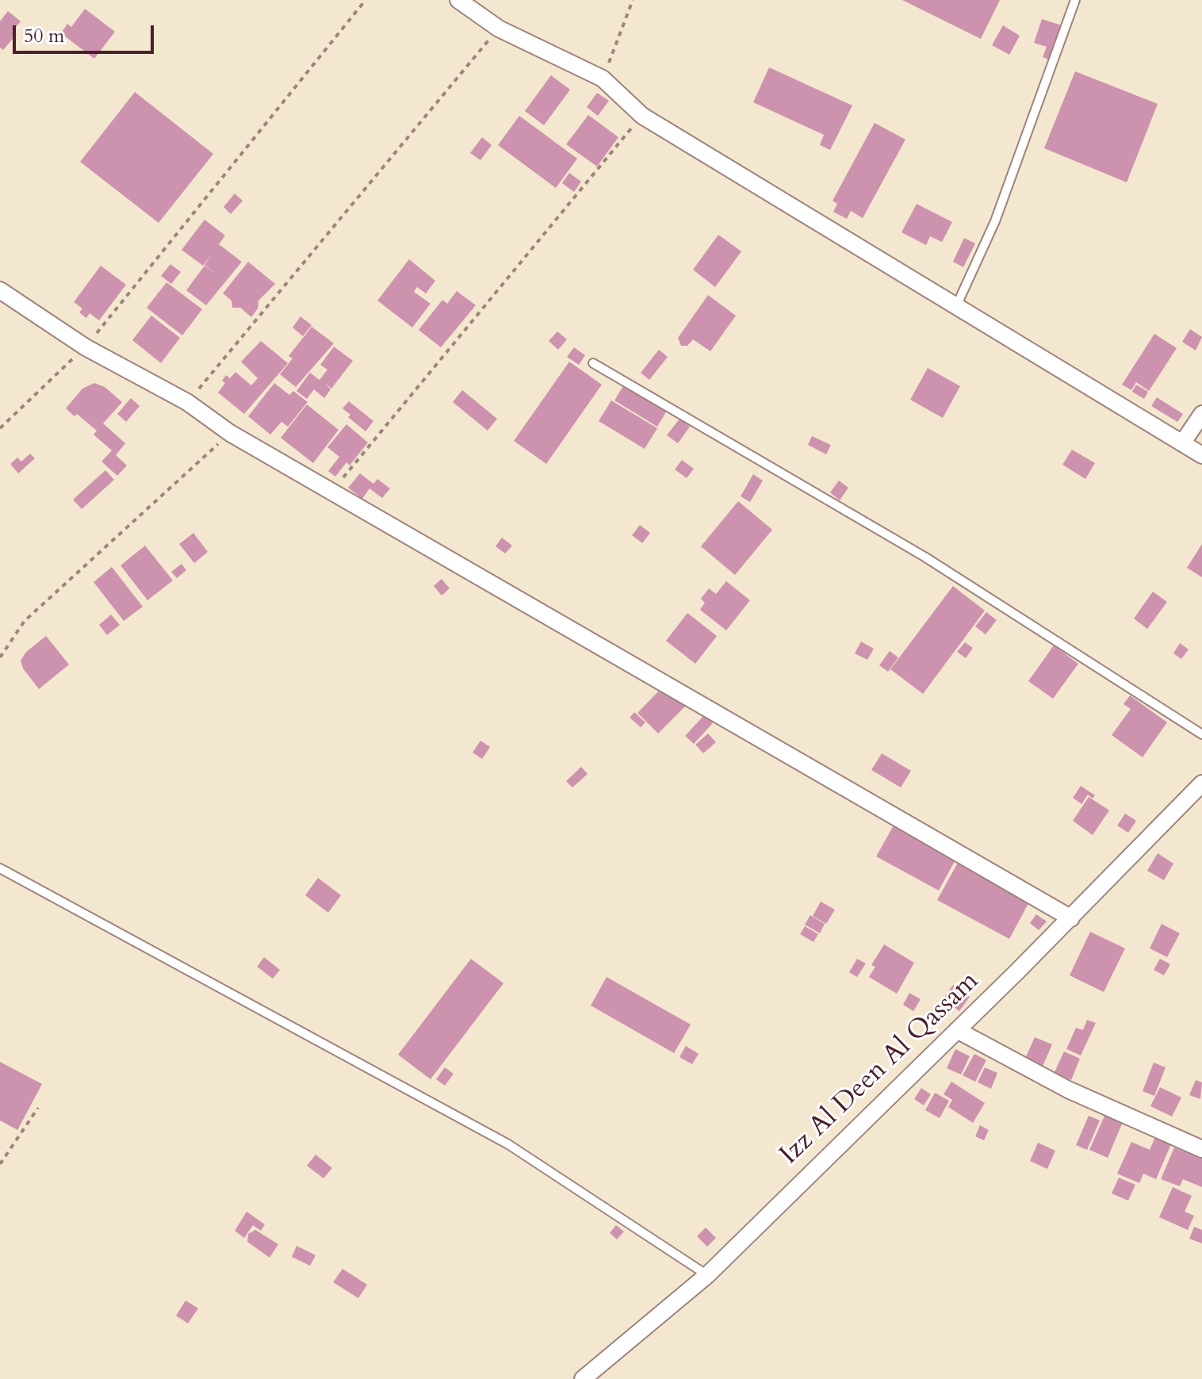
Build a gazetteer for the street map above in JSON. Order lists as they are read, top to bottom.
{
  "streets": {
    "street": ["Izz Al Deen Al Qassam"]
  },
  "scale_bar": "50 m"
}
